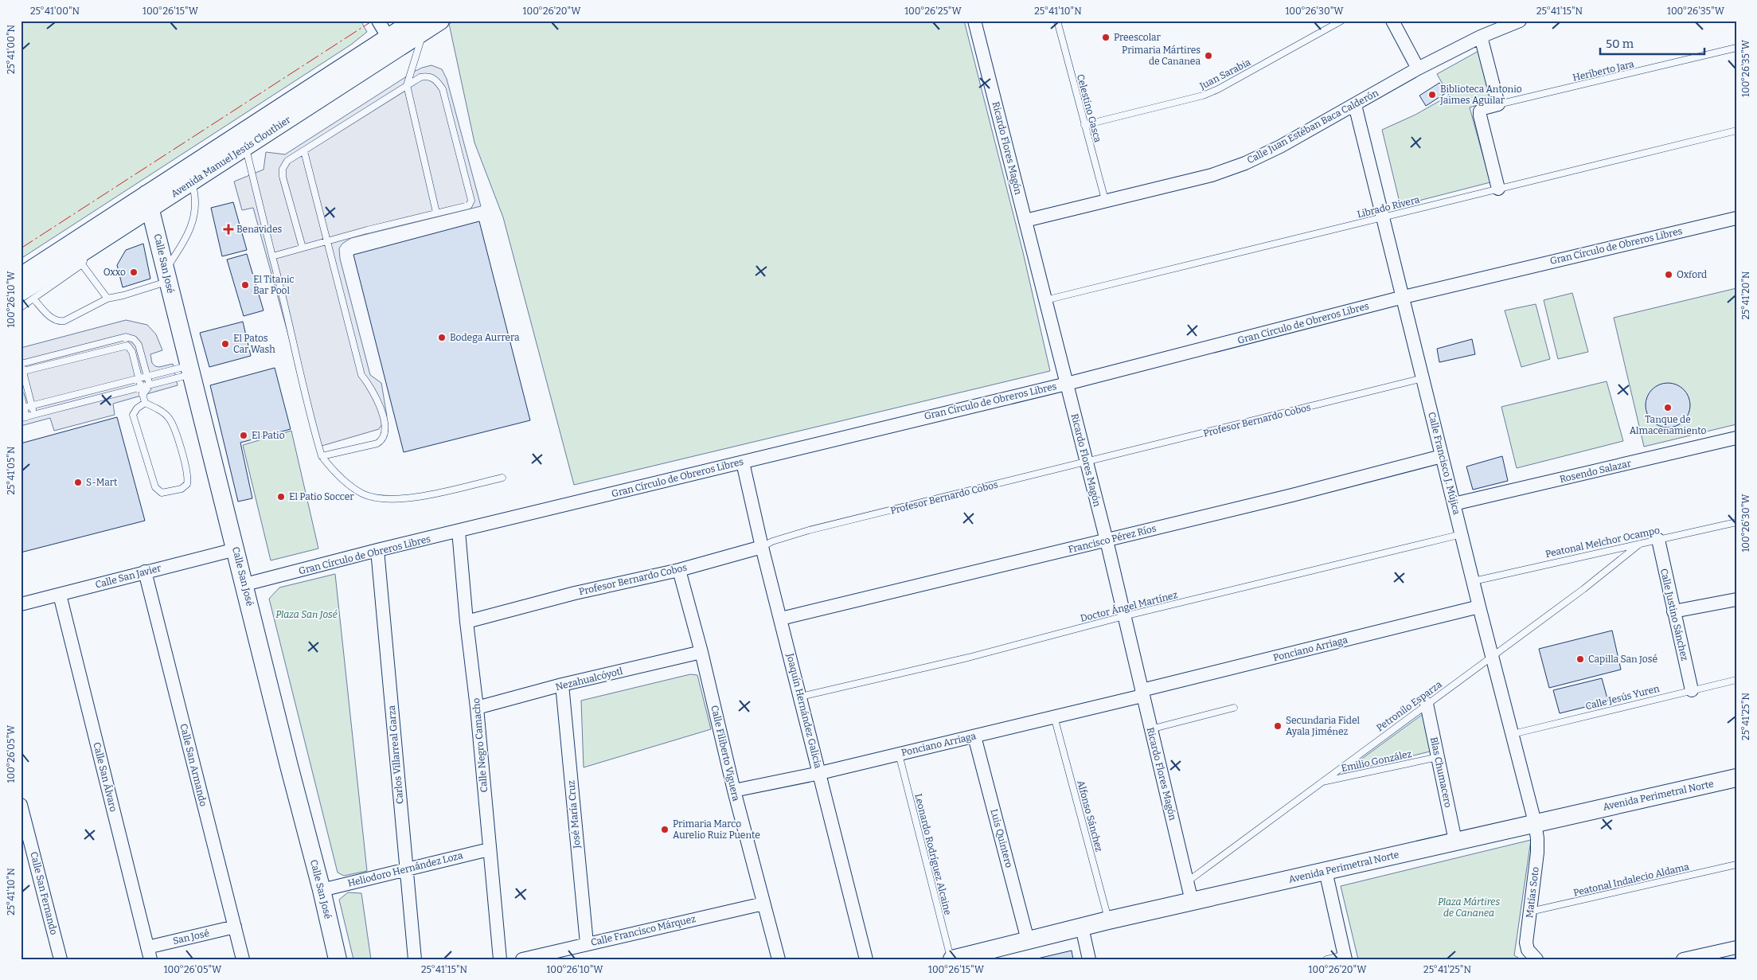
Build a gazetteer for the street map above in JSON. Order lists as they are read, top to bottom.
{
  "streets": {
    "street": [
      "Calle Juan Estéban Baca Calderón",
      "Ricardo Flores Magón",
      "Avenida Manuel Jesús Clouthier",
      "Gran Círculo de Obreros Libres",
      "Calle San José",
      "Profesor Bernardo Cobos",
      "Calle Francisco J. Mújica",
      "Rosendo Salazar",
      "Francisco Pérez Ríos",
      "Calle San Javier",
      "Calle Justino Sánchez",
      "Ponciano Arriaga",
      "Nezahualcóyotl",
      "Joaquín Hernández Galicia",
      "Calle Negro Camacho",
      "Calle Filiberto Viguera",
      "Carlos Villarreal Garza",
      "Calle San Armando",
      "Blas Chumacero",
      "Calle San Álvaro",
      "Avenida Perimetral Norte",
      "José María Cruz",
      "Luis Quintero",
      "Heliodoro Hernández Loza",
      "Matías Soto",
      "Calle San Fernando",
      "Calle Francisco Márquez",
      "San José"
    ],
    "lane": [
      "Heriberto Jara",
      "Juan Sarabia",
      "Celestino Gasca",
      "Librado Rivera",
      "Peatonal Melchor Ocampo",
      "Doctor Ángel Martínez",
      "Calle Jesús Yuren",
      "Petronilo Esparza",
      "Emilio González",
      "Alfonso Sánchez",
      "Leonardo Rodríguez Alcaine",
      "Peatonal Indalecio Aldama"
    ]
  },
  "crossings": [
    ["Juan Sarabia", "Celestino Gasca"],
    ["Celestino Gasca", "Calle Juan Estéban Baca Calderón"],
    ["Calle Juan Estéban Baca Calderón", "Ricardo Flores Magón"],
    ["Calle Juan Estéban Baca Calderón", "Calle Francisco J. Mújica"],
    ["Ricardo Flores Magón", "Librado Rivera"],
    ["Ricardo Flores Magón", "Gran Círculo de Obreros Libres"],
    ["Ricardo Flores Magón", "Profesor Bernardo Cobos"],
    ["Ricardo Flores Magón", "Francisco Pérez Ríos"],
    ["Ricardo Flores Magón", "Doctor Ángel Martínez"],
    ["Ricardo Flores Magón", "Ponciano Arriaga"],
    ["Ricardo Flores Magón", "Petronilo Esparza"],
    ["Ricardo Flores Magón", "Avenida Perimetral Norte"],
    ["Avenida Manuel Jesús Clouthier", "Calle San José"],
    ["Librado Rivera", "Calle Francisco J. Mújica"],
    ["Gran Círculo de Obreros Libres", "Calle San José"],
    ["Gran Círculo de Obreros Libres", "Calle Francisco J. Mújica"],
    ["Gran Círculo de Obreros Libres", "Joaquín Hernández Galicia"],
    ["Gran Círculo de Obreros Libres", "Calle Negro Camacho"],
    ["Gran Círculo de Obreros Libres", "Carlos Villarreal Garza"],
    ["Calle San José", "Calle San Javier"],
    ["Calle San José", "Heliodoro Hernández Loza"],
    ["Profesor Bernardo Cobos", "Calle Francisco J. Mújica"],
    ["Profesor Bernardo Cobos", "Joaquín Hernández Galicia"],
    ["Profesor Bernardo Cobos", "Calle Negro Camacho"],
    ["Profesor Bernardo Cobos", "Calle Filiberto Viguera"],
    ["Calle Francisco J. Mújica", "Rosendo Salazar"],
    ["Calle Francisco J. Mújica", "Francisco Pérez Ríos"],
    ["Calle Francisco J. Mújica", "Peatonal Melchor Ocampo"],
    ["Calle Francisco J. Mújica", "Doctor Ángel Martínez"],
    ["Calle Francisco J. Mújica", "Ponciano Arriaga"],
    ["Calle Francisco J. Mújica", "Calle Jesús Yuren"],
    ["Calle Francisco J. Mújica", "Petronilo Esparza"],
    ["Calle Francisco J. Mújica", "Avenida Perimetral Norte"],
    ["Calle Francisco J. Mújica", "Matías Soto"],
    ["Francisco Pérez Ríos", "Joaquín Hernández Galicia"],
    ["Peatonal Melchor Ocampo", "Calle Justino Sánchez"],
    ["Peatonal Melchor Ocampo", "Petronilo Esparza"],
    ["Calle San Javier", "Calle San Armando"],
    ["Calle San Javier", "Calle San Álvaro"],
    ["Doctor Ángel Martínez", "Joaquín Hernández Galicia"],
    ["Calle Justino Sánchez", "Calle Jesús Yuren"],
    ["Ponciano Arriaga", "Joaquín Hernández Galicia"],
    ["Ponciano Arriaga", "Calle Filiberto Viguera"],
    ["Ponciano Arriaga", "Alfonso Sánchez"],
    ["Ponciano Arriaga", "Luis Quintero"],
    ["Ponciano Arriaga", "Leonardo Rodríguez Alcaine"],
    ["Nezahualcóyotl", "Calle Negro Camacho"],
    ["Nezahualcóyotl", "Calle Filiberto Viguera"],
    ["Nezahualcóyotl", "José María Cruz"],
    ["Petronilo Esparza", "Emilio González"],
    ["Petronilo Esparza", "Blas Chumacero"],
    ["Calle Negro Camacho", "Heliodoro Hernández Loza"],
    ["Calle Filiberto Viguera", "Calle Francisco Márquez"],
    ["Carlos Villarreal Garza", "Heliodoro Hernández Loza"],
    ["Emilio González", "Blas Chumacero"],
    ["Calle San Armando", "San José"],
    ["Blas Chumacero", "Avenida Perimetral Norte"],
    ["Calle San Álvaro", "San José"],
    ["Avenida Perimetral Norte", "Alfonso Sánchez"],
    ["Avenida Perimetral Norte", "Luis Quintero"],
    ["Avenida Perimetral Norte", "Leonardo Rodríguez Alcaine"],
    ["Avenida Perimetral Norte", "Matías Soto"],
    ["José María Cruz", "Calle Francisco Márquez"],
    ["Peatonal Indalecio Aldama", "Matías Soto"]
  ],
  "parks": ["Plaza San José", "Plaza Mártires de Cananea"],
  "places": {
    "other": [
      "Preescolar",
      "Primaria Mártires de Cananea",
      "Biblioteca Antonio Jaimes Aguilar",
      "Oxxo",
      "Oxford",
      "El Titanic Bar Pool",
      "Bodega Aurrera",
      "El Patos Car Wash",
      "Tanque de Almacenamiento",
      "El Patio",
      "S-Mart",
      "El Patio Soccer",
      "Capilla San José",
      "Secundaria Fidel Ayala Jiménez",
      "Primaria Marco Aurelio Ruiz Puente"
    ],
    "health": ["Benavides"]
  },
  "scale_bar": "50 m",
  "coordinates": [
    "25°41'00\"N",
    "100°26'15\"W",
    "100°26'20\"W",
    "100°26'25\"W",
    "25°41'10\"N",
    "100°26'30\"W",
    "25°41'15\"N",
    "100°26'35\"W",
    "25°41'20\"N",
    "100°26'10\"W",
    "25°41'05\"N",
    "25°41'25\"N",
    "100°26'05\"W"
  ]
}
